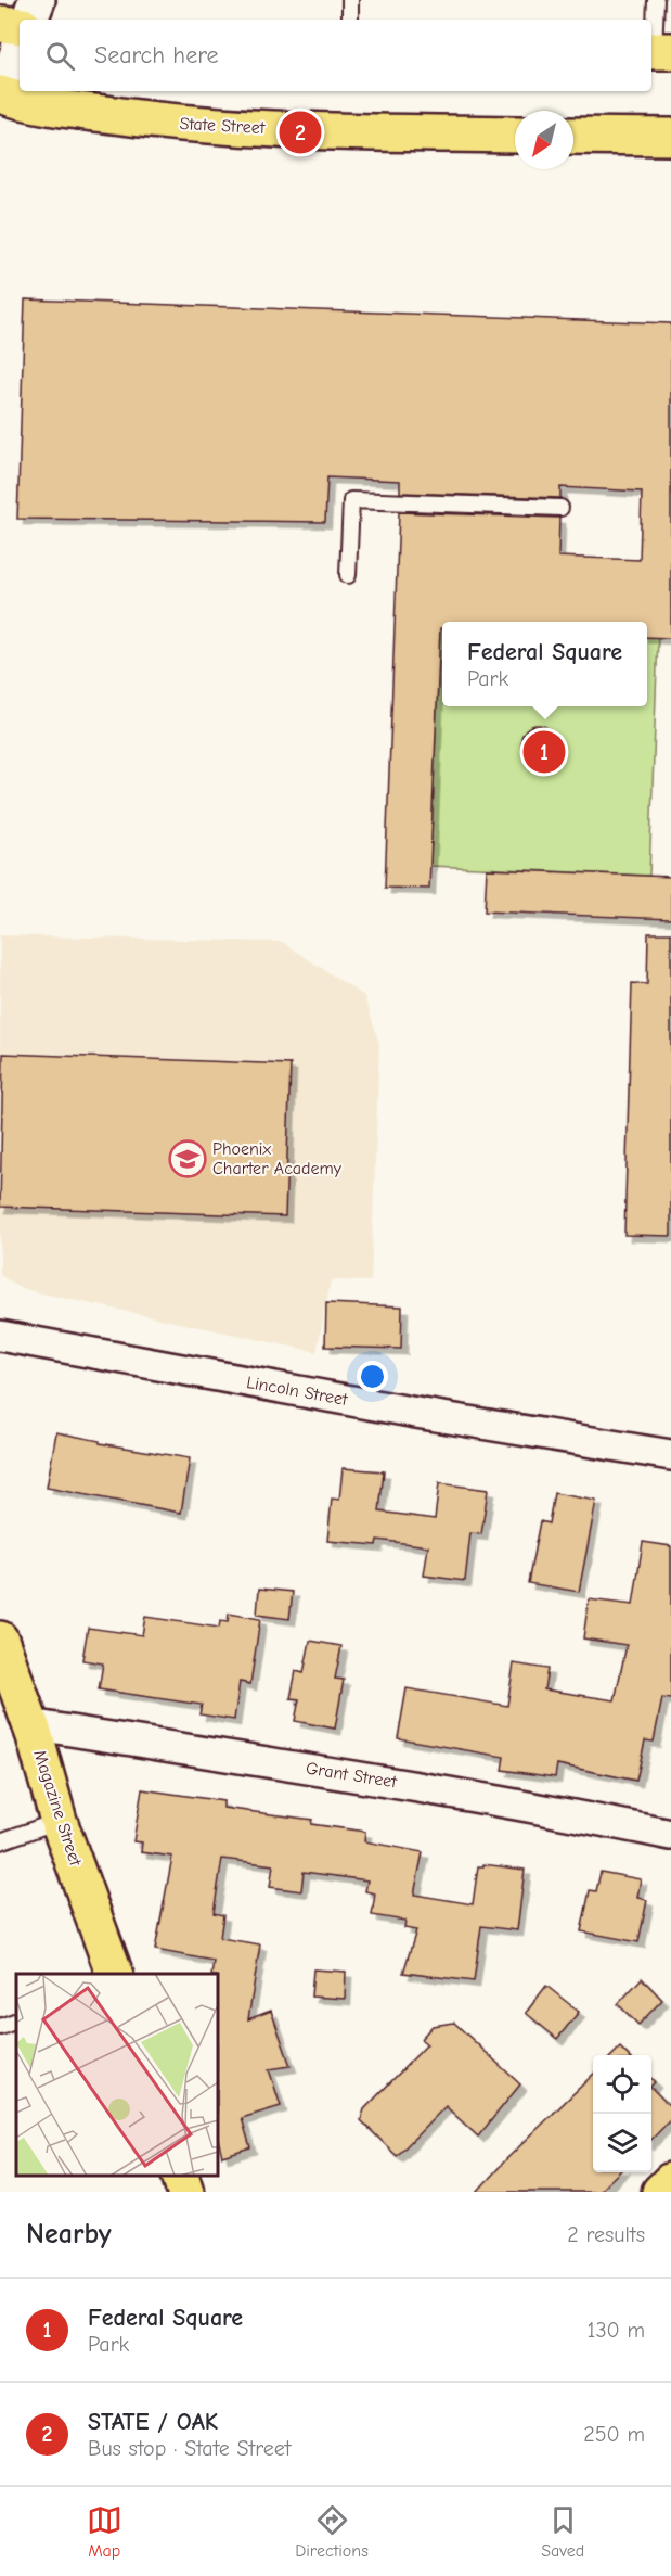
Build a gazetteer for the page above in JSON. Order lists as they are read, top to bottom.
{
  "streets": {
    "main road": ["State Street", "Magazine Street"],
    "street": ["Lincoln Street", "Grant Street"]
  },
  "crossings": [
    ["Grant Street", "Magazine Street"]
  ],
  "places": {
    "school or university": ["Phoenix Charter Academy"]
  },
  "north": "bottom left",
  "page": {
    "search": "Search here",
    "pins": ["2", "1"],
    "popup": ["Federal Square", "Park"],
    "heading": ["Nearby", "2 results"],
    "list": [
      {
        "mark": "1",
        "name": "Federal Square",
        "note": "Park",
        "value": "130 m"
      },
      {
        "mark": "2",
        "name": "STATE / OAK",
        "note": "Bus stop · State Street",
        "value": "250 m"
      }
    ],
    "nav": ["Map", "Directions", "Saved"]
  }
}
